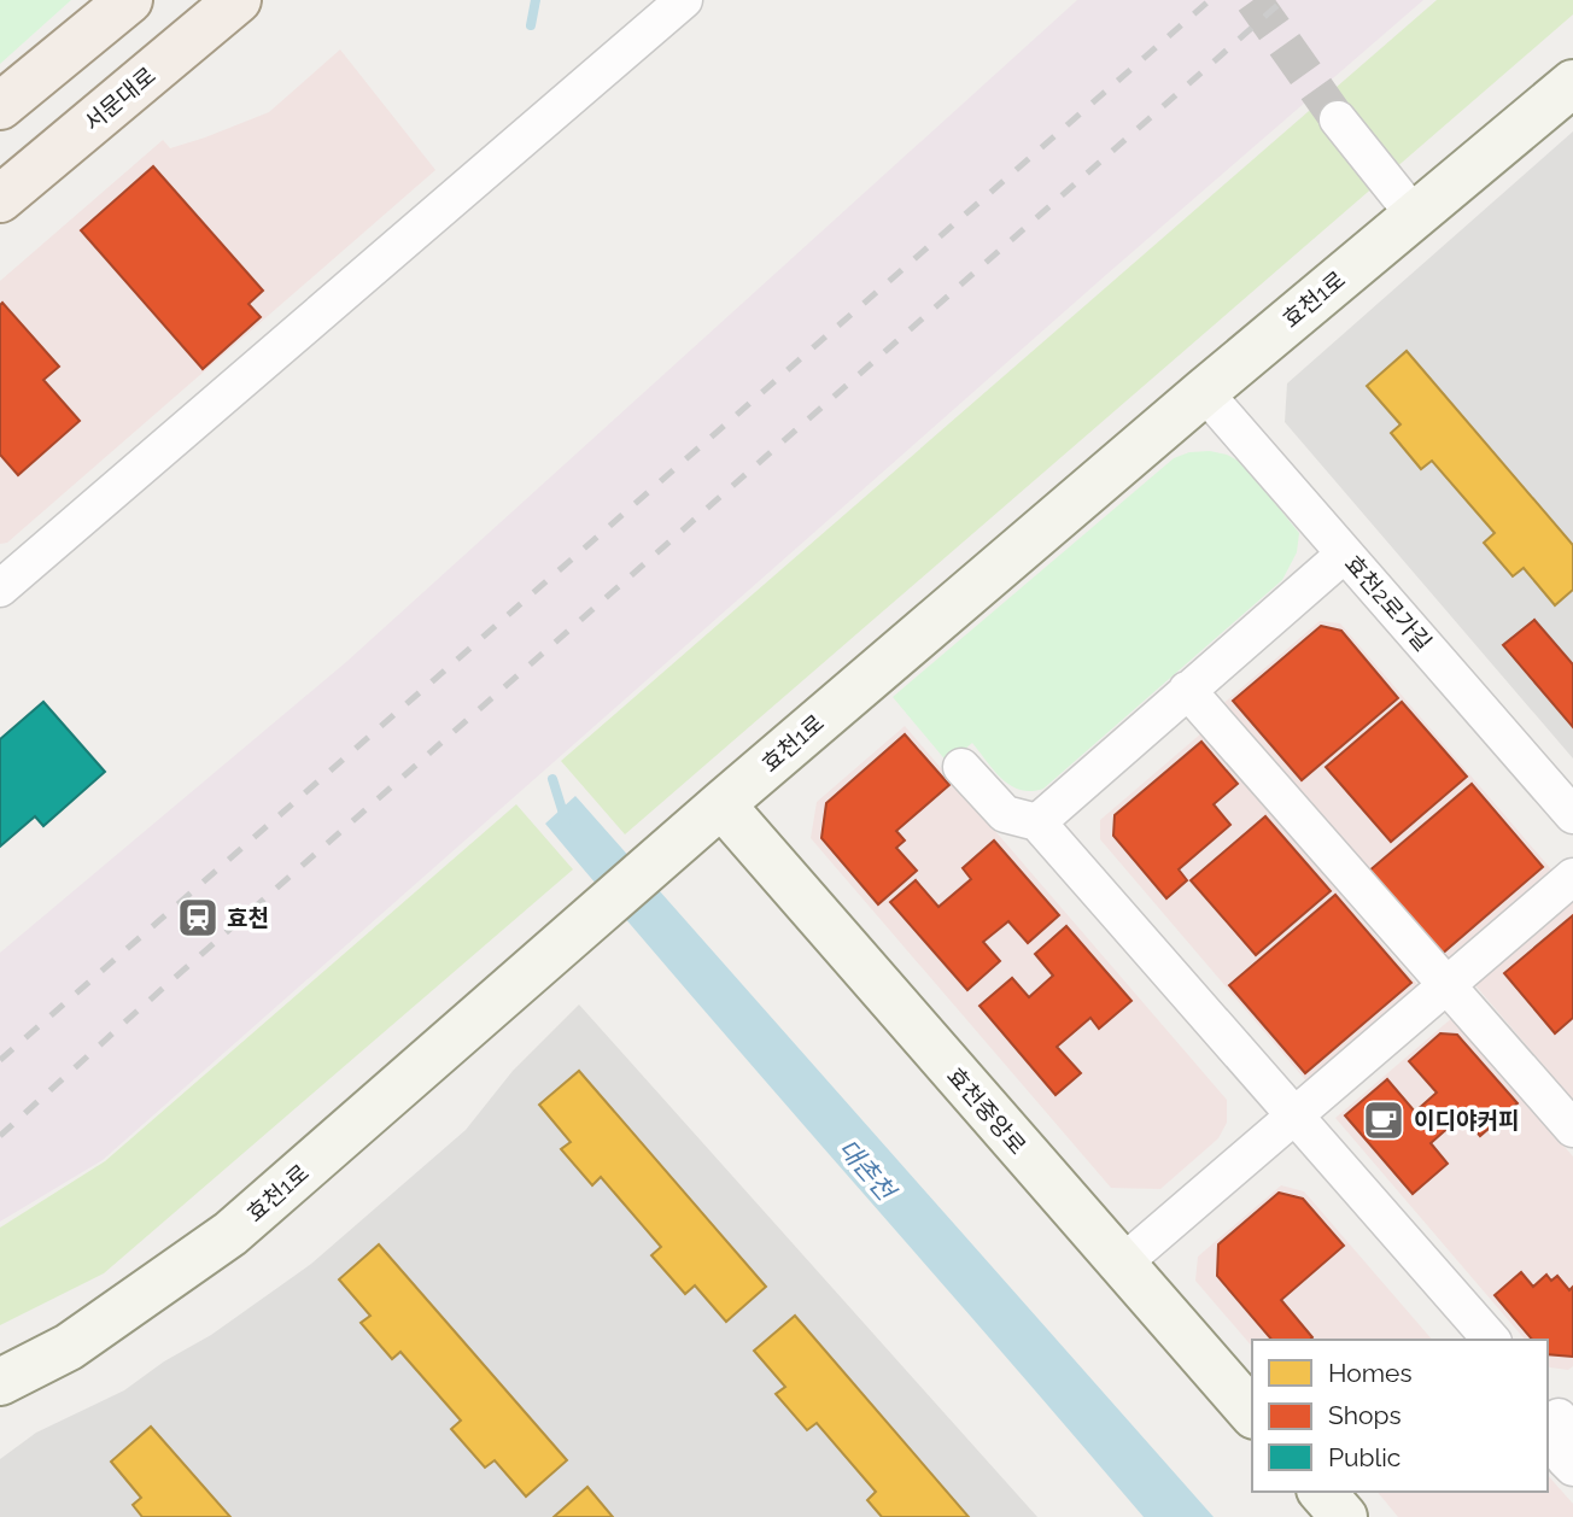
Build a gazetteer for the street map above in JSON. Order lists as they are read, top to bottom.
{
  "streets": {
    "main road": ["서문대로"],
    "street": ["효천1로", "효천2로가길", "효천중앙로"]
  },
  "crossings": [
    ["효천1로", "효천2로가길"],
    ["효천1로", "효천중앙로"]
  ],
  "water": ["대촌천"],
  "places": {
    "station": ["효천"],
    "cafe": ["이디야커피"]
  },
  "legend": ["Homes", "Shops", "Public"]
}
